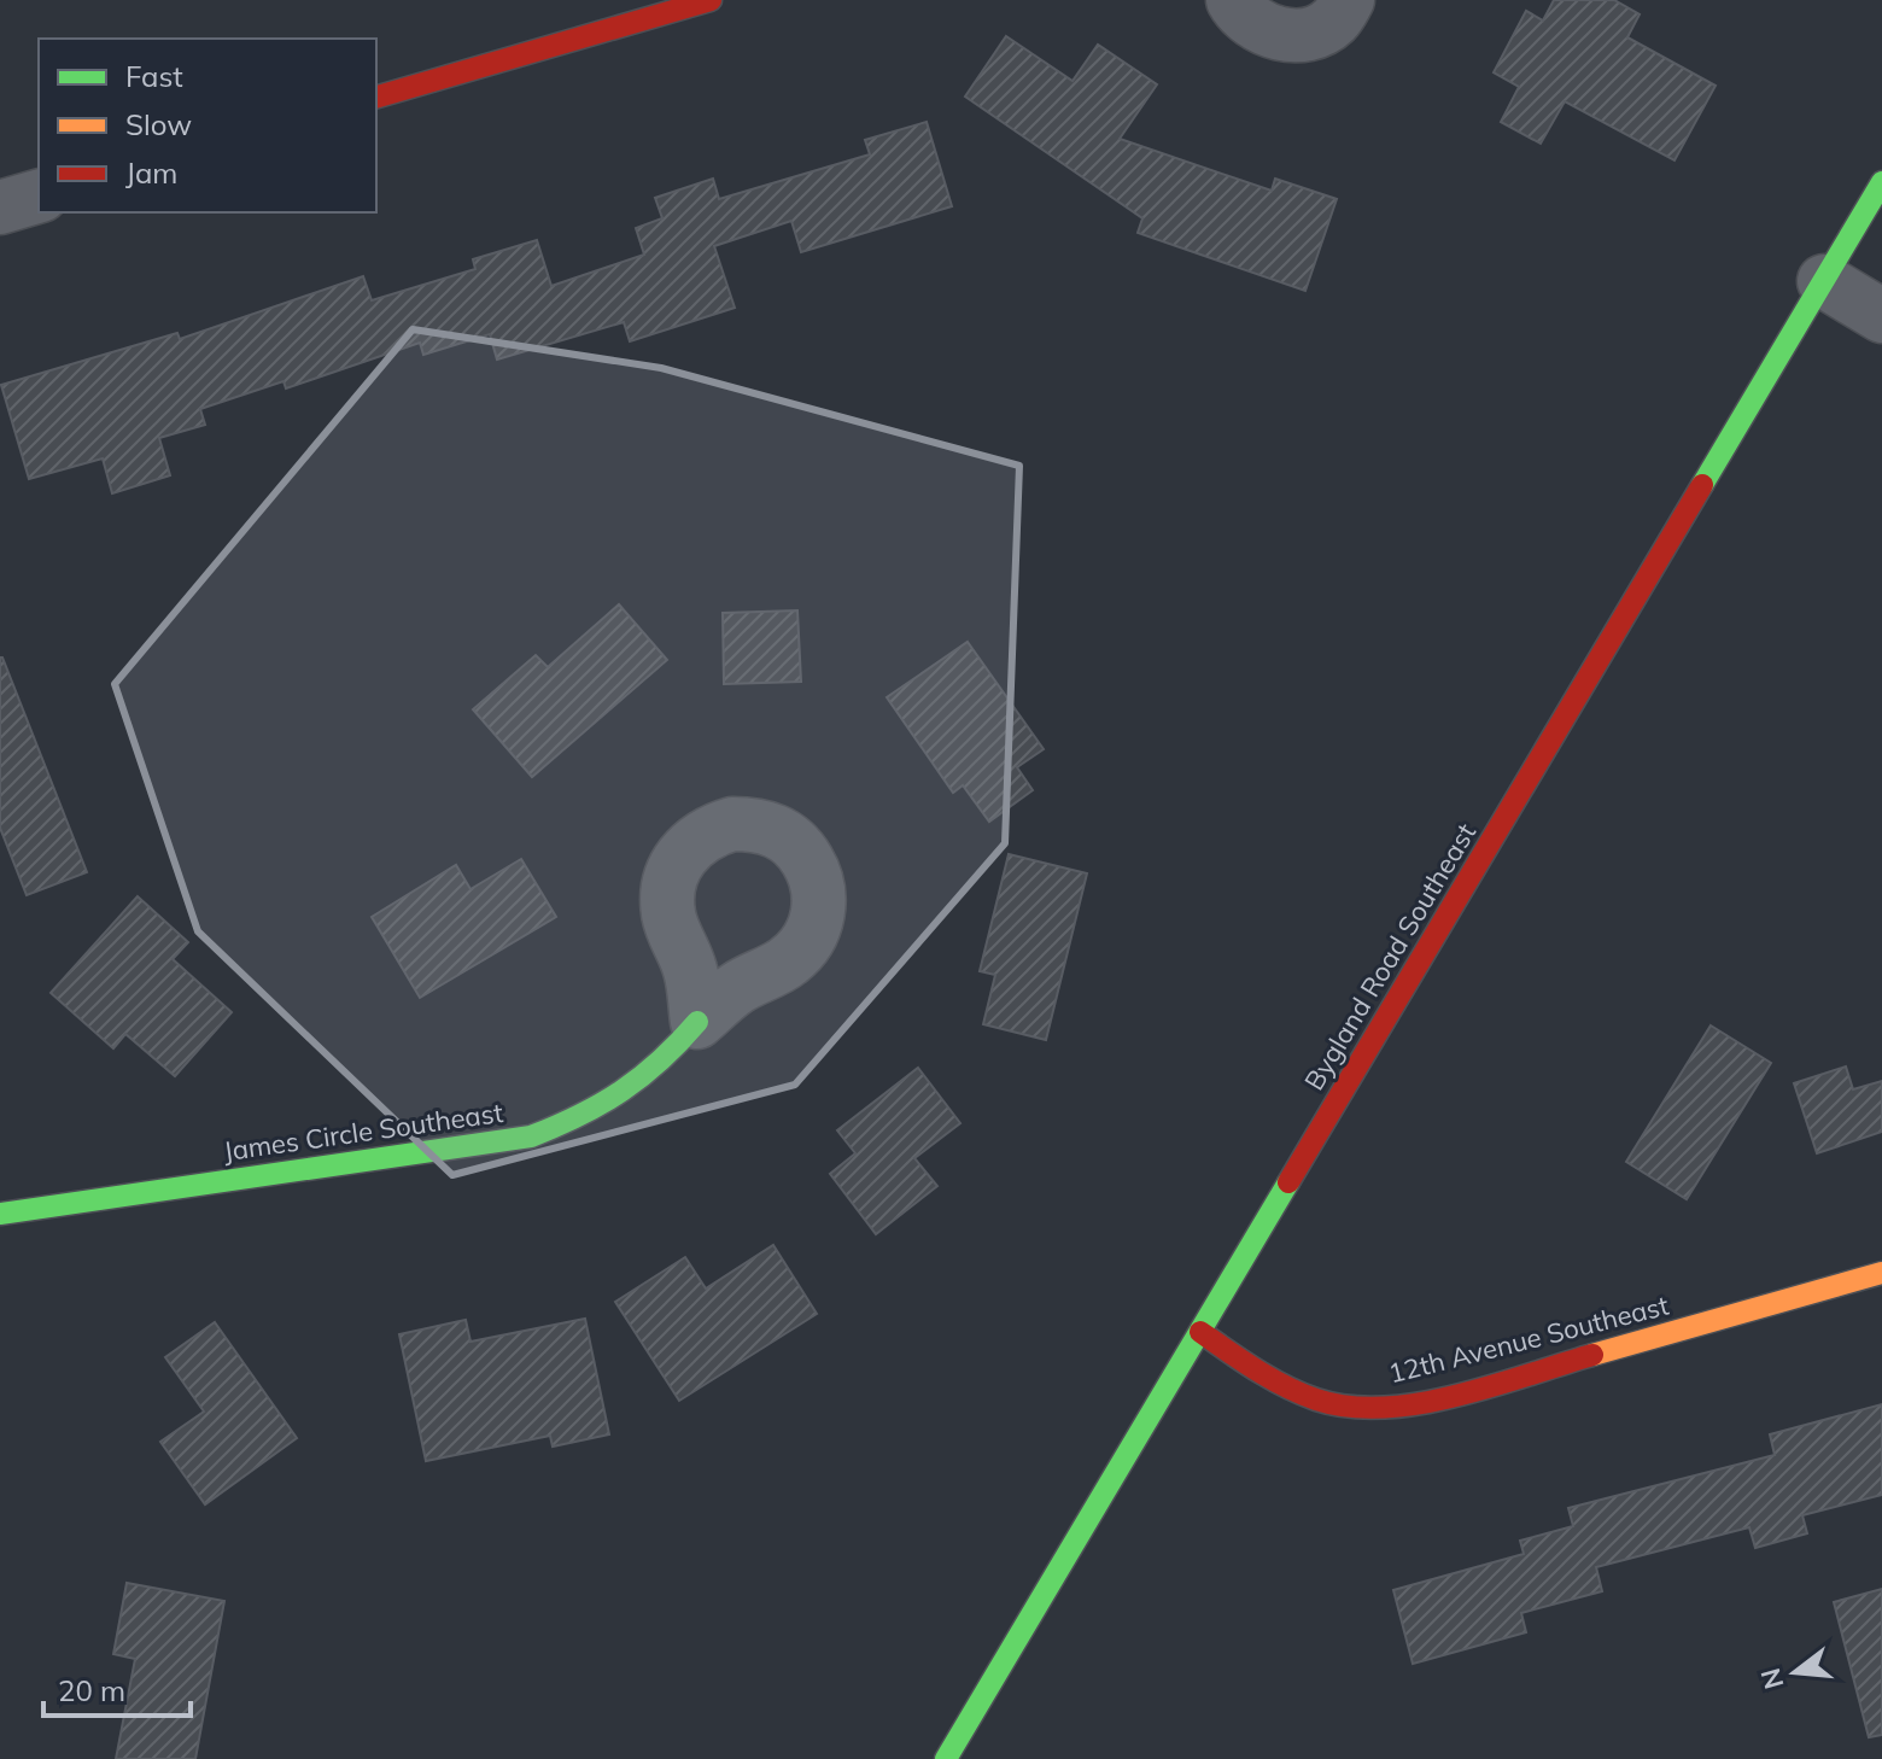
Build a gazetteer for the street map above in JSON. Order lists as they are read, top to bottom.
{
  "streets": {
    "street": ["Bygland Road Southeast", "James Circle Southeast", "12th Avenue Southeast"]
  },
  "crossings": [
    ["Bygland Road Southeast", "12th Avenue Southeast"]
  ],
  "legend": ["Fast", "Slow", "Jam"],
  "scale_bar": "20 m",
  "north": "left"
}
